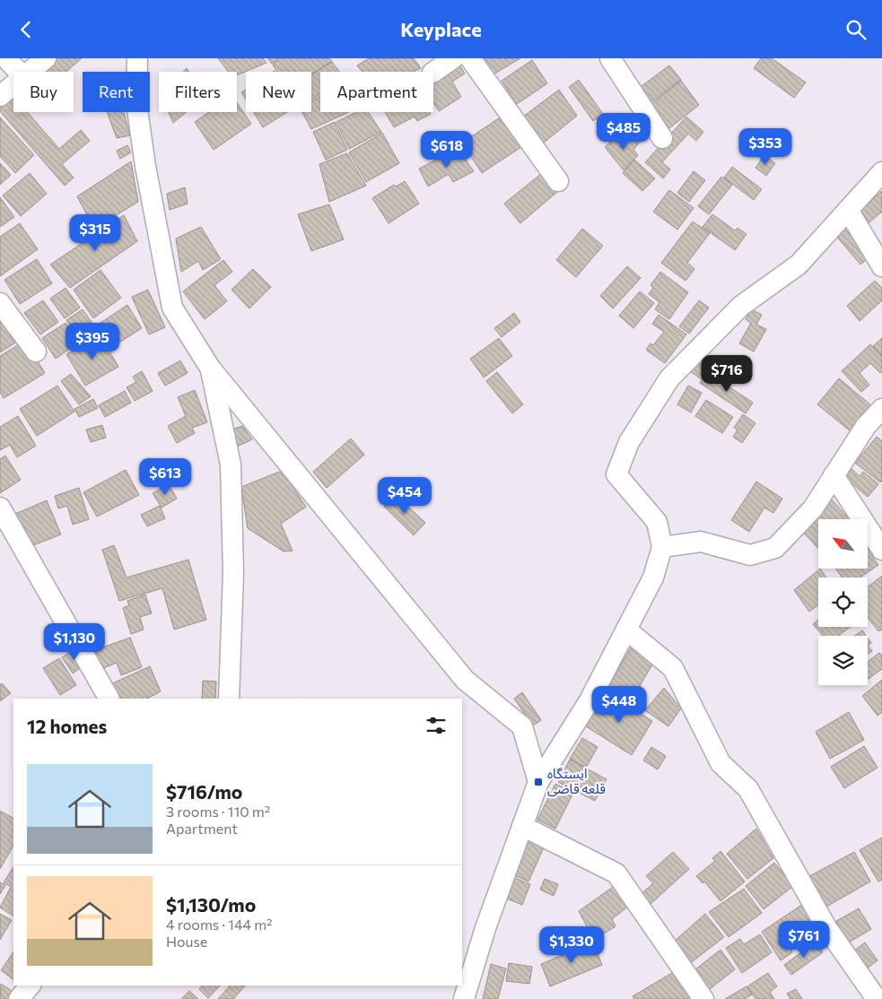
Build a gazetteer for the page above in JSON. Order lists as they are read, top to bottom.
{
  "places": {
    "transit": ["ایستگاه قلعه قاضی"]
  },
  "north": "top left",
  "page": {
    "header": "Keyplace",
    "chip": [
      "Buy",
      "Rent",
      "Filters",
      "New",
      "Apartment"
    ],
    "price": [
      "$485",
      "$353",
      "$618",
      "$315",
      "$395",
      "$716",
      "$613",
      "$454",
      "$1,130",
      "$448",
      "$761",
      "$1,330"
    ],
    "heading": "12 homes",
    "list": [
      {
        "name": "$716/mo",
        "note": "3 rooms · 110 m² · Apartment"
      },
      {
        "name": "$1,130/mo",
        "note": "4 rooms · 144 m² · House"
      }
    ]
  }
}
